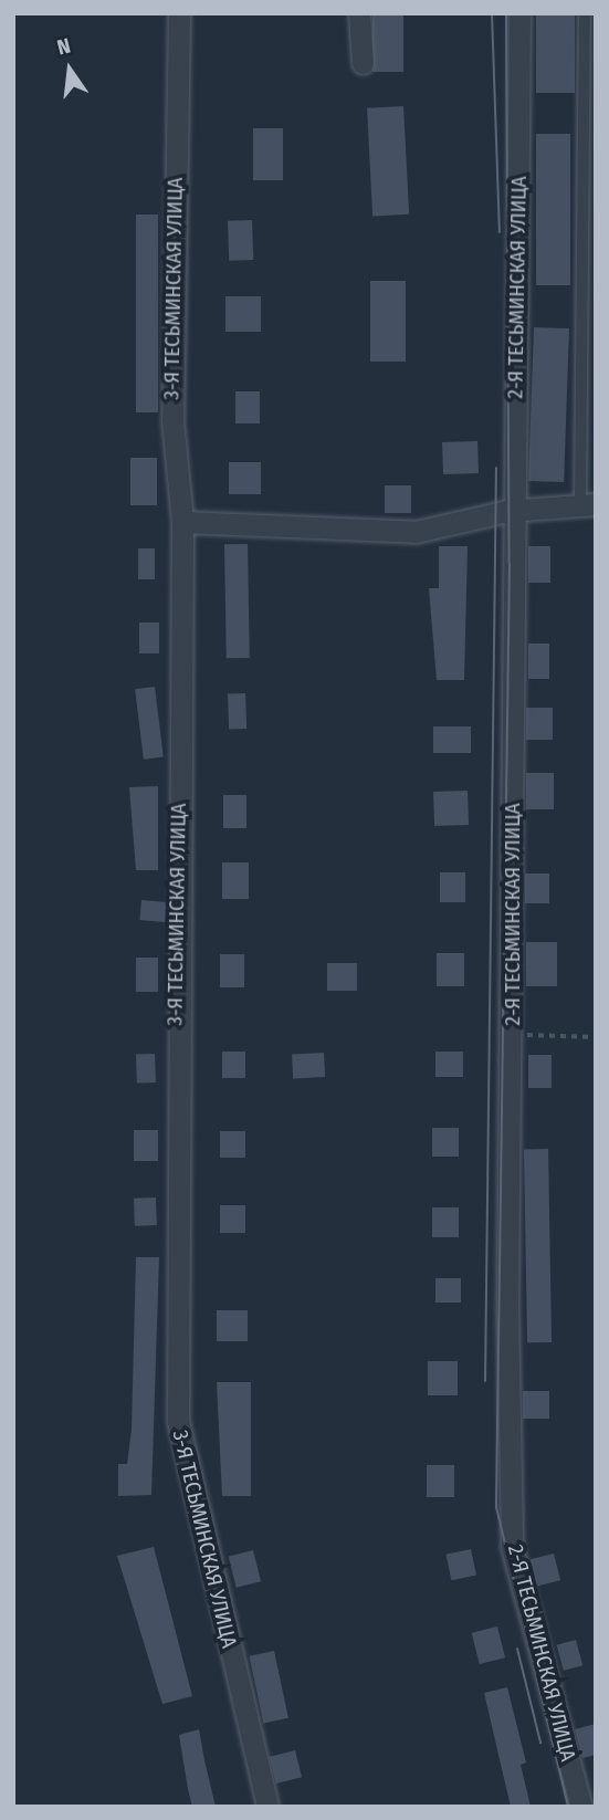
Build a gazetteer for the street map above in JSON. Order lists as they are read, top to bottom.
{
  "streets": {
    "street": ["2-Я ТЕСЬМИНСКАЯ УЛИЦА", "3-Я ТЕСЬМИНСКАЯ УЛИЦА"]
  },
  "north": "top"
}
